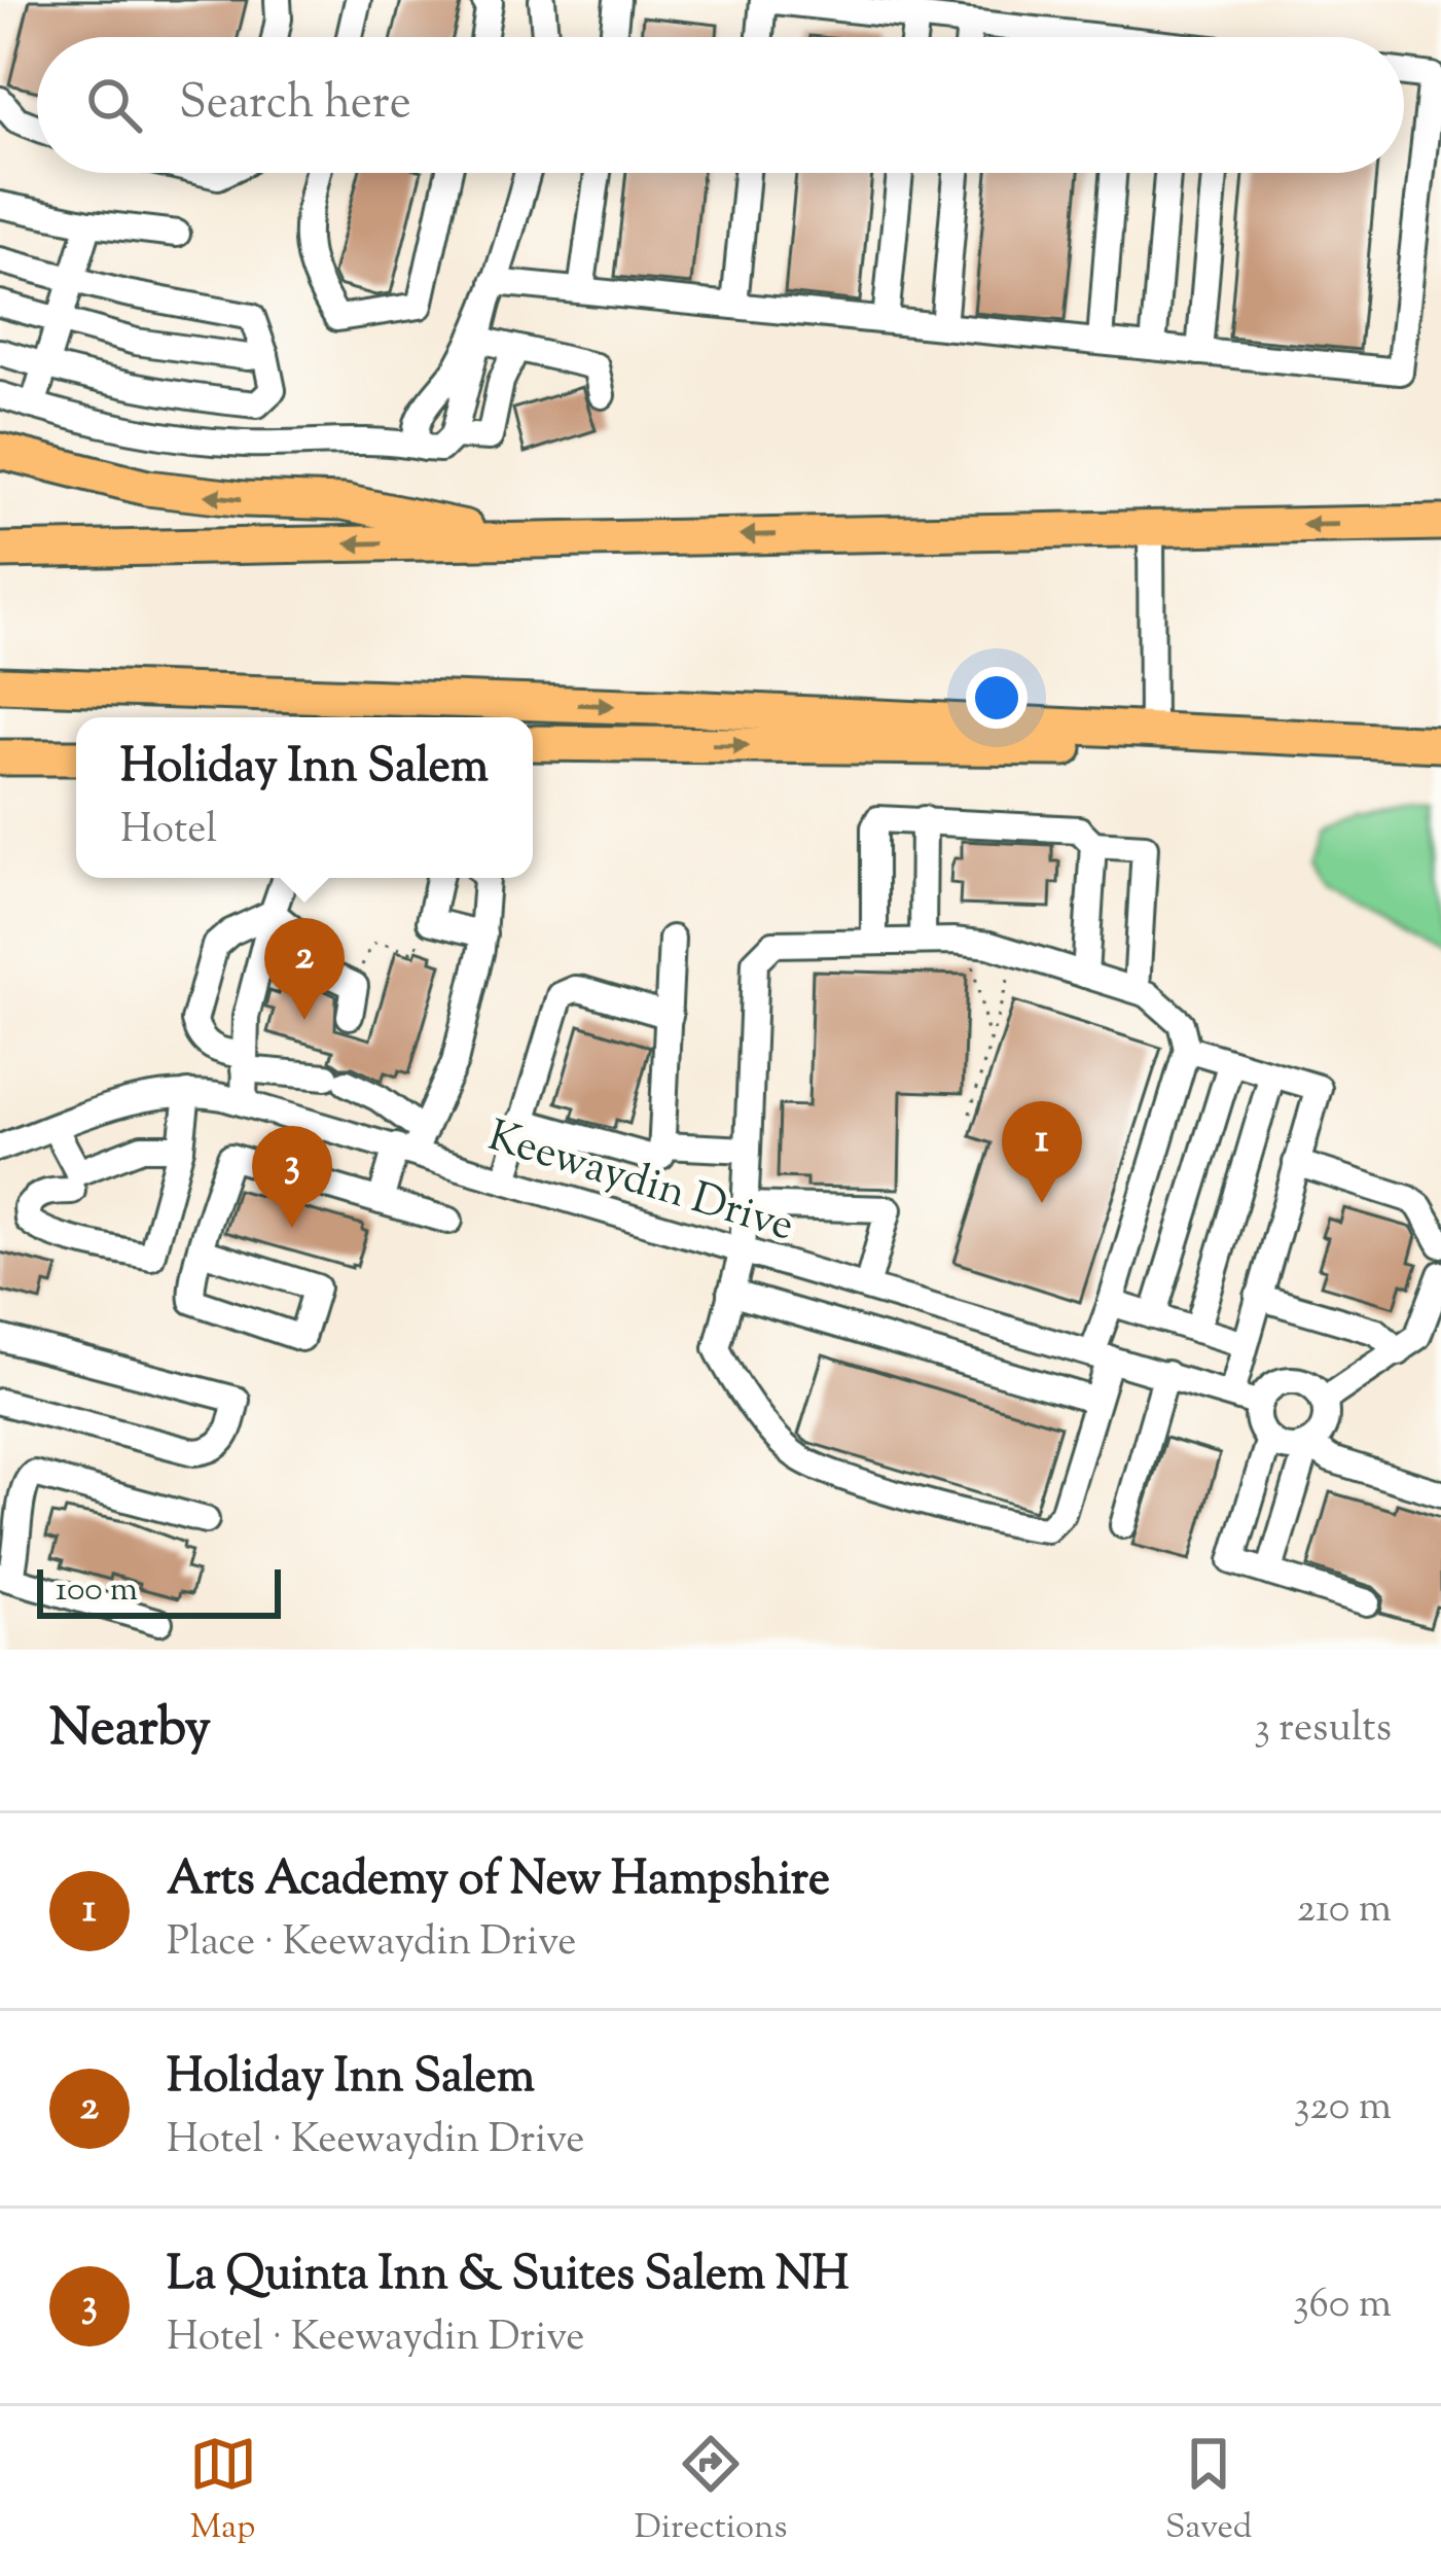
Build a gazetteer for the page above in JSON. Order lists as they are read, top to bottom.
{
  "streets": {
    "street": ["Keewaydin Drive"]
  },
  "scale_bar": "100 m",
  "page": {
    "search": "Search here",
    "popup": ["Holiday Inn Salem", "Hotel"],
    "pins": ["2", "1", "3"],
    "scale": "100 m",
    "heading": ["Nearby", "3 results"],
    "list": [
      {
        "mark": "1",
        "name": "Arts Academy of New Hampshire",
        "note": "Place · Keewaydin Drive",
        "value": "210 m"
      },
      {
        "mark": "2",
        "name": "Holiday Inn Salem",
        "note": "Hotel · Keewaydin Drive",
        "value": "320 m"
      },
      {
        "mark": "3",
        "name": "La Quinta Inn & Suites Salem NH",
        "note": "Hotel · Keewaydin Drive",
        "value": "360 m"
      }
    ],
    "nav": ["Map", "Directions", "Saved"]
  }
}
